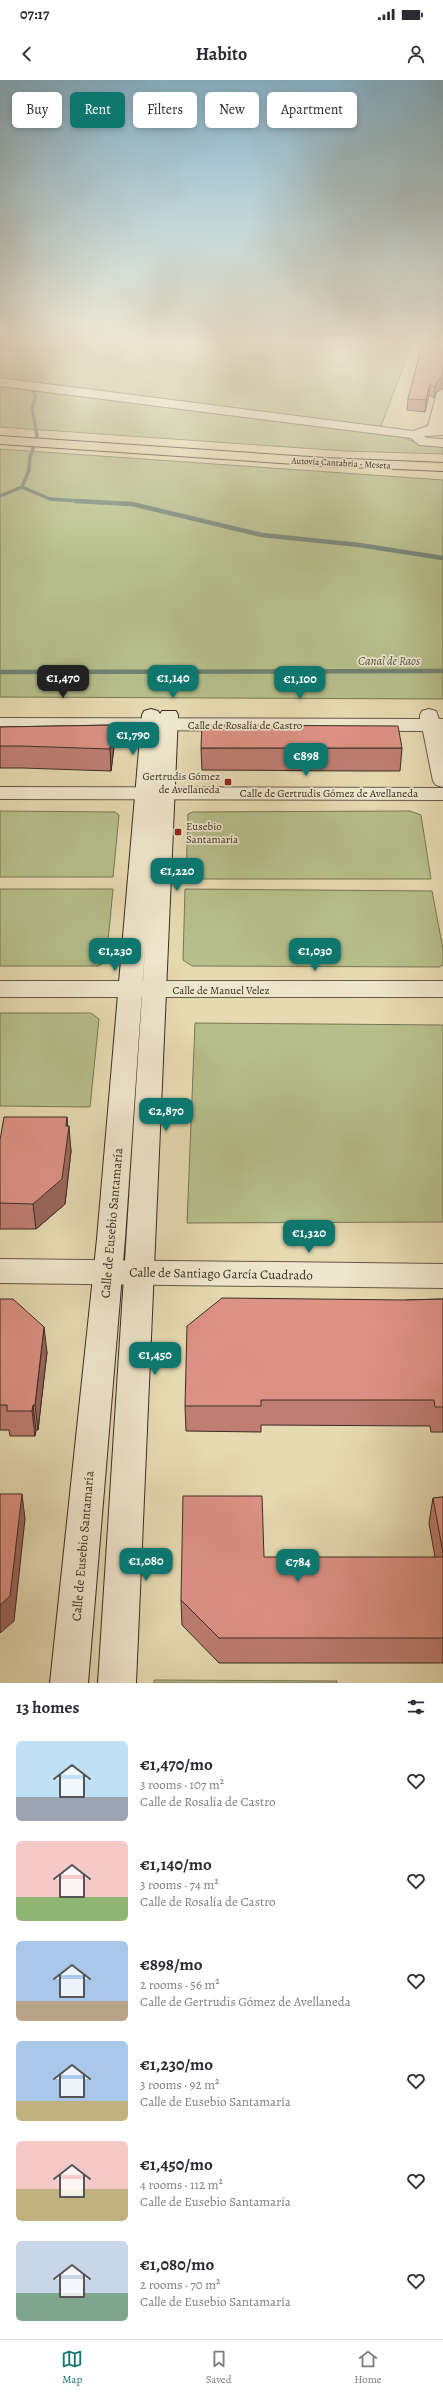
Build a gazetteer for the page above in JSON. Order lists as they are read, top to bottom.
{
  "streets": {
    "highway": ["Autovía Cantabria - Meseta"],
    "street": [
      "Calle de Rosalía de Castro",
      "Calle de Gertrudis Gómez de Avellaneda",
      "Calle de Manuel Velez",
      "Calle de Eusebio Santamaría",
      "Calle de Santiago García Cuadrado"
    ]
  },
  "crossings": [
    ["Calle de Rosalía de Castro", "Calle de Eusebio Santamaría"],
    ["Calle de Gertrudis Gómez de Avellaneda", "Calle de Eusebio Santamaría"],
    ["Calle de Manuel Velez", "Calle de Eusebio Santamaría"],
    ["Calle de Eusebio Santamaría", "Calle de Santiago García Cuadrado"]
  ],
  "water": ["Canal de Raos"],
  "places": {
    "transit": ["Gertrudis Gómez de Avellaneda", "Eusebio Santamaría"]
  },
  "page": {
    "status": "07:17",
    "header": "Habito",
    "chip": [
      "Buy",
      "Rent",
      "Filters",
      "New",
      "Apartment"
    ],
    "price": [
      "€1,470",
      "€1,140",
      "€1,100",
      "€1,790",
      "€898",
      "€1,220",
      "€1,230",
      "€1,030",
      "€2,870",
      "€1,320",
      "€1,450",
      "€1,080",
      "€784"
    ],
    "heading": "13 homes",
    "list": [
      {
        "name": "€1,470/mo",
        "note": "3 rooms · 107 m² · Calle de Rosalía de Castro"
      },
      {
        "name": "€1,140/mo",
        "note": "3 rooms · 74 m² · Calle de Rosalía de Castro"
      },
      {
        "name": "€898/mo",
        "note": "2 rooms · 56 m² · Calle de Gertrudis Gómez de Avellaneda"
      },
      {
        "name": "€1,230/mo",
        "note": "3 rooms · 92 m² · Calle de Eusebio Santamaría"
      },
      {
        "name": "€1,450/mo",
        "note": "4 rooms · 112 m² · Calle de Eusebio Santamaría"
      },
      {
        "name": "€1,080/mo",
        "note": "2 rooms · 70 m² · Calle de Eusebio Santamaría"
      }
    ],
    "tabs": ["Map", "Saved", "Home"]
  }
}
